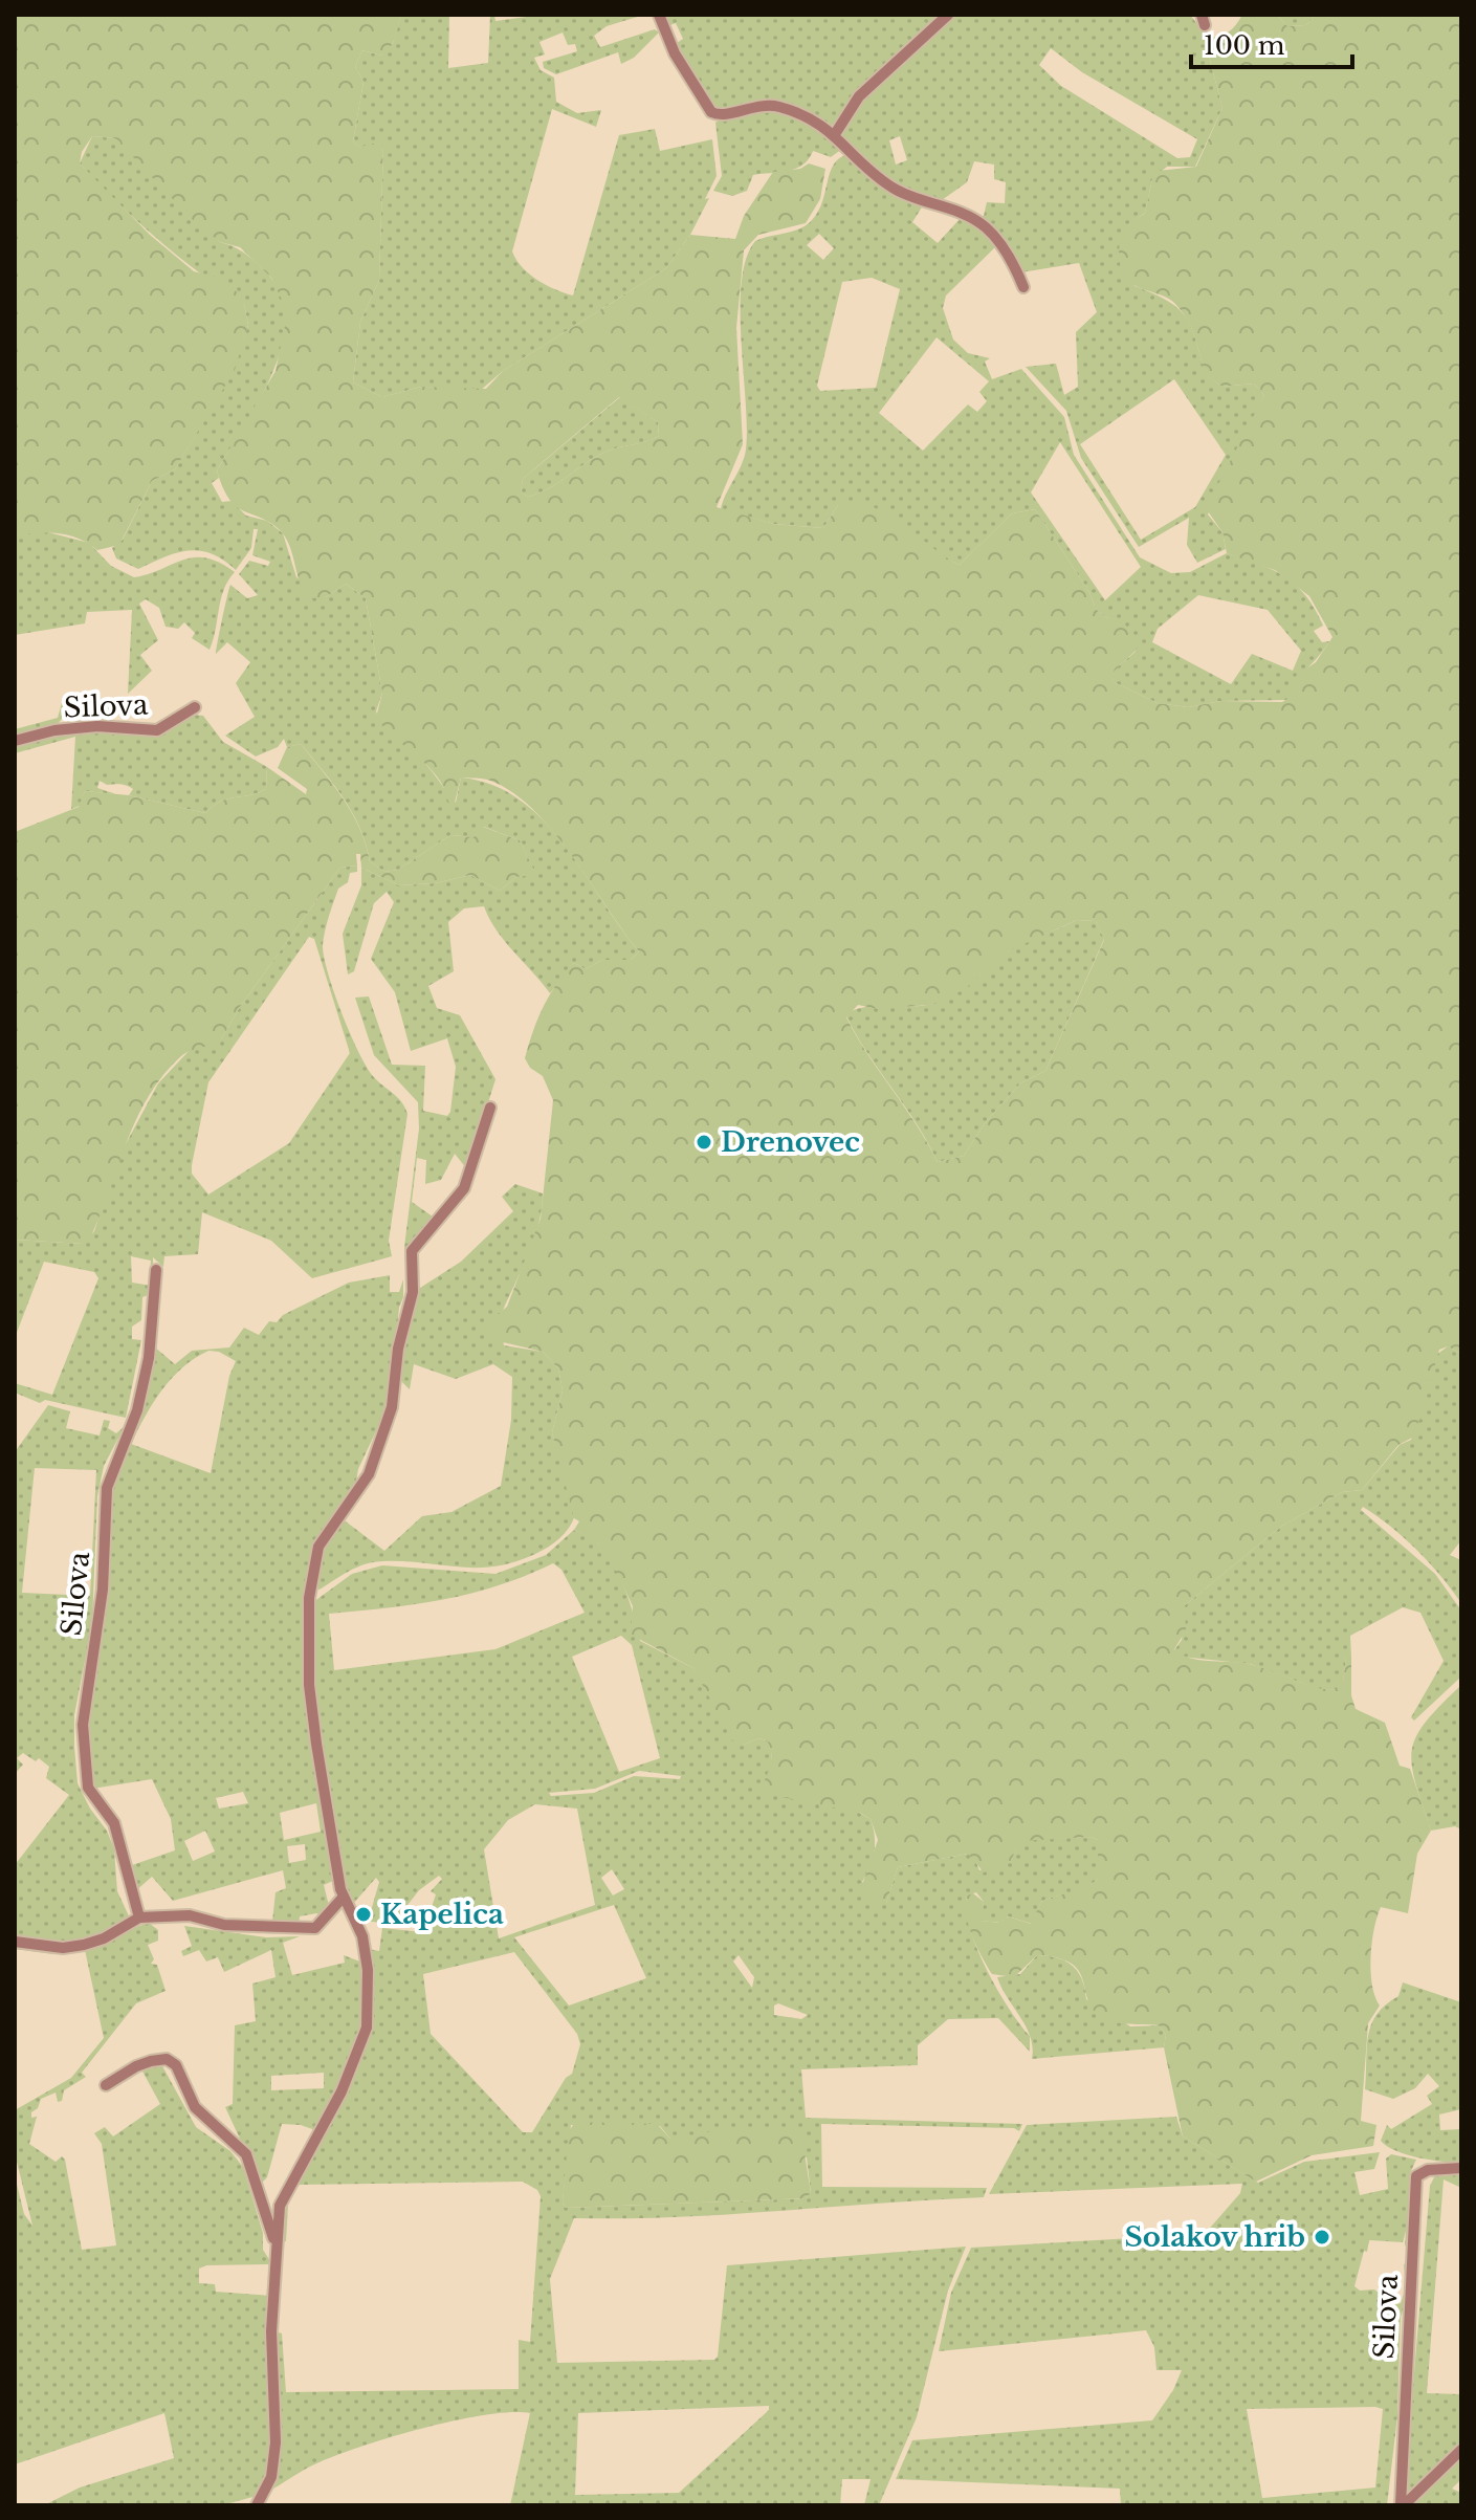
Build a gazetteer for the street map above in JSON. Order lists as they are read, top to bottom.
{
  "streets": {
    "street": ["Silova"]
  },
  "places": ["Drenovec", "Kapelica", "Solakov hrib"],
  "scale_bar": "100 m"
}
